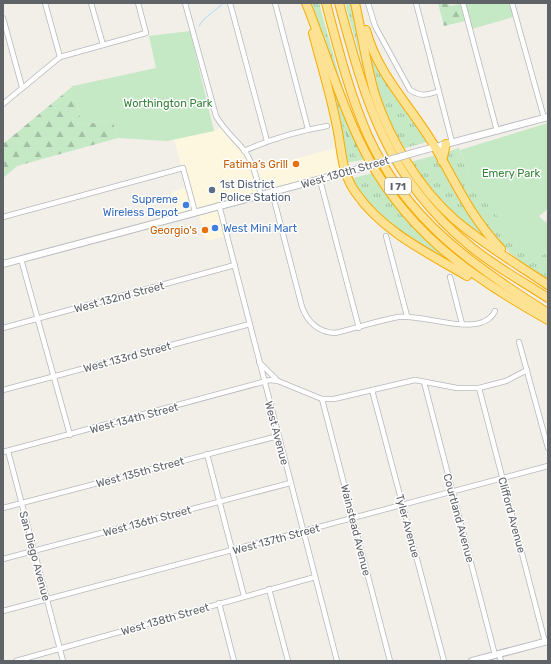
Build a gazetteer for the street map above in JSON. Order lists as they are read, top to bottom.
{
  "streets": {
    "highway": ["I 71"],
    "main road": ["West 130th Street"],
    "street": [
      "West 132nd Street",
      "West 133rd Street",
      "West 134th Street",
      "West Avenue",
      "West 135th Street",
      "Clifford Avenue",
      "Courtland Avenue",
      "West 136th Street",
      "Tyler Avenue",
      "Wainstead Avenue",
      "West 137th Street",
      "San Diego Avenue",
      "West 138th Street"
    ]
  },
  "crossings": [
    ["West 130th Street", "West Avenue"],
    ["West 132nd Street", "West Avenue"],
    ["West 133rd Street", "West Avenue"],
    ["West 134th Street", "West Avenue"],
    ["West 134th Street", "San Diego Avenue"],
    ["West Avenue", "West 135th Street"],
    ["West Avenue", "West 136th Street"],
    ["West Avenue", "West 137th Street"],
    ["West Avenue", "West 138th Street"],
    ["West 135th Street", "San Diego Avenue"],
    ["Clifford Avenue", "West 137th Street"],
    ["Courtland Avenue", "West 137th Street"],
    ["West 136th Street", "San Diego Avenue"],
    ["Tyler Avenue", "West 137th Street"],
    ["Wainstead Avenue", "West 137th Street"],
    ["West 137th Street", "San Diego Avenue"],
    ["San Diego Avenue", "West 138th Street"]
  ],
  "parks": ["Worthington Park", "Emery Park"],
  "places": [
    "Fatima’s Grill",
    "1st District Police Station",
    "Supreme Wireless Depot",
    "West Mini Mart",
    "Georgio's"
  ]
}
